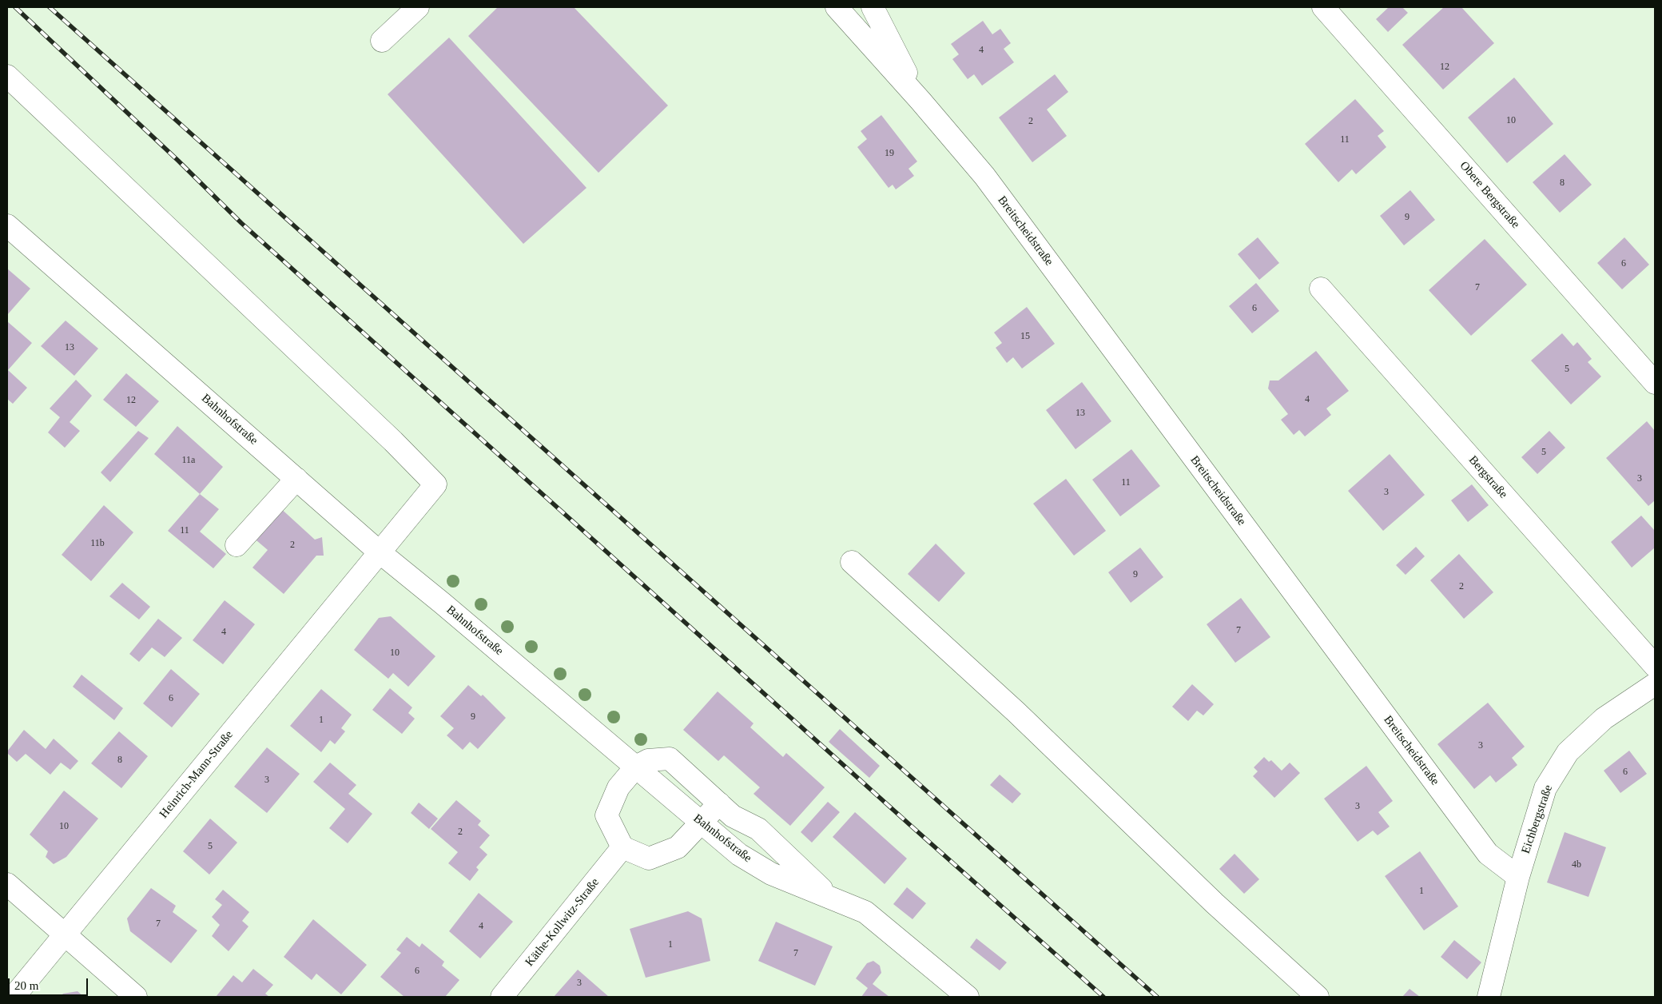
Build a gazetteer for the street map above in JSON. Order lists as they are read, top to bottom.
{
  "streets": {
    "street": [
      "Obere Bergstraße",
      "Breitscheidstraße",
      "Bahnhofstraße",
      "Bergstraße",
      "Heinrich-Mann-Straße",
      "Eichbergstraße",
      "Käthe-Kollwitz-Straße"
    ]
  },
  "crossings": [
    ["Breitscheidstraße", "Eichbergstraße"],
    ["Bahnhofstraße", "Heinrich-Mann-Straße"]
  ],
  "house_numbers": [
    "4",
    "12",
    "10",
    "2",
    "11",
    "19",
    "8",
    "9",
    "6",
    "7",
    "6",
    "15",
    "13",
    "5",
    "4",
    "12",
    "13",
    "5",
    "11a",
    "3",
    "11",
    "3",
    "11",
    "11b",
    "2",
    "9",
    "2",
    "7",
    "4",
    "10",
    "6",
    "9",
    "1",
    "3",
    "8",
    "6",
    "3",
    "3",
    "10",
    "2",
    "5",
    "4b",
    "1",
    "7",
    "4",
    "1",
    "7",
    "6",
    "3"
  ],
  "scale_bar": "20 m"
}
